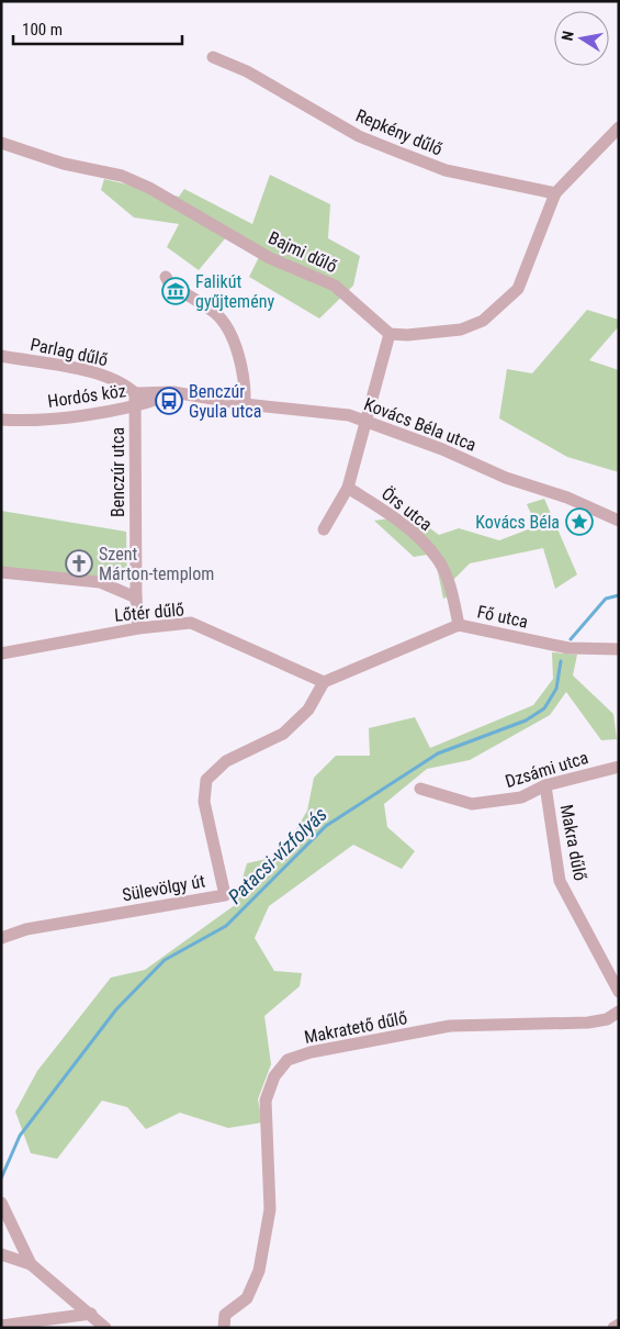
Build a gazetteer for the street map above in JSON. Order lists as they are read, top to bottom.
{
  "streets": {
    "street": [
      "Repkény dűlő",
      "Bajmi dűlő",
      "Parlag dűlő",
      "Hordós köz",
      "Kovács Béla utca",
      "Benczúr utca",
      "Örs utca",
      "Lőtér dűlő",
      "Fő utca",
      "Dzsámi utca",
      "Makra dűlő",
      "Sülevölgy út",
      "Makratető dűlő"
    ]
  },
  "crossings": [
    ["Parlag dűlő", "Kovács Béla utca"],
    ["Parlag dűlő", "Benczúr utca"],
    ["Hordós köz", "Kovács Béla utca"],
    ["Hordós köz", "Benczúr utca"],
    ["Kovács Béla utca", "Benczúr utca"],
    ["Benczúr utca", "Lőtér dűlő"],
    ["Örs utca", "Fő utca"],
    ["Lőtér dűlő", "Fő utca"],
    ["Lőtér dűlő", "Sülevölgy út"],
    ["Fő utca", "Sülevölgy út"],
    ["Dzsámi utca", "Makra dűlő"]
  ],
  "water": ["Patacsi-vízfolyás"],
  "places": {
    "museum": ["Falikút gyűjtemény"],
    "bus stop": ["Benczúr Gyula utca"],
    "place": ["Kovács Béla"],
    "church": ["Szent Márton-templom"]
  },
  "scale_bar": "100 m",
  "north": "left"
}
